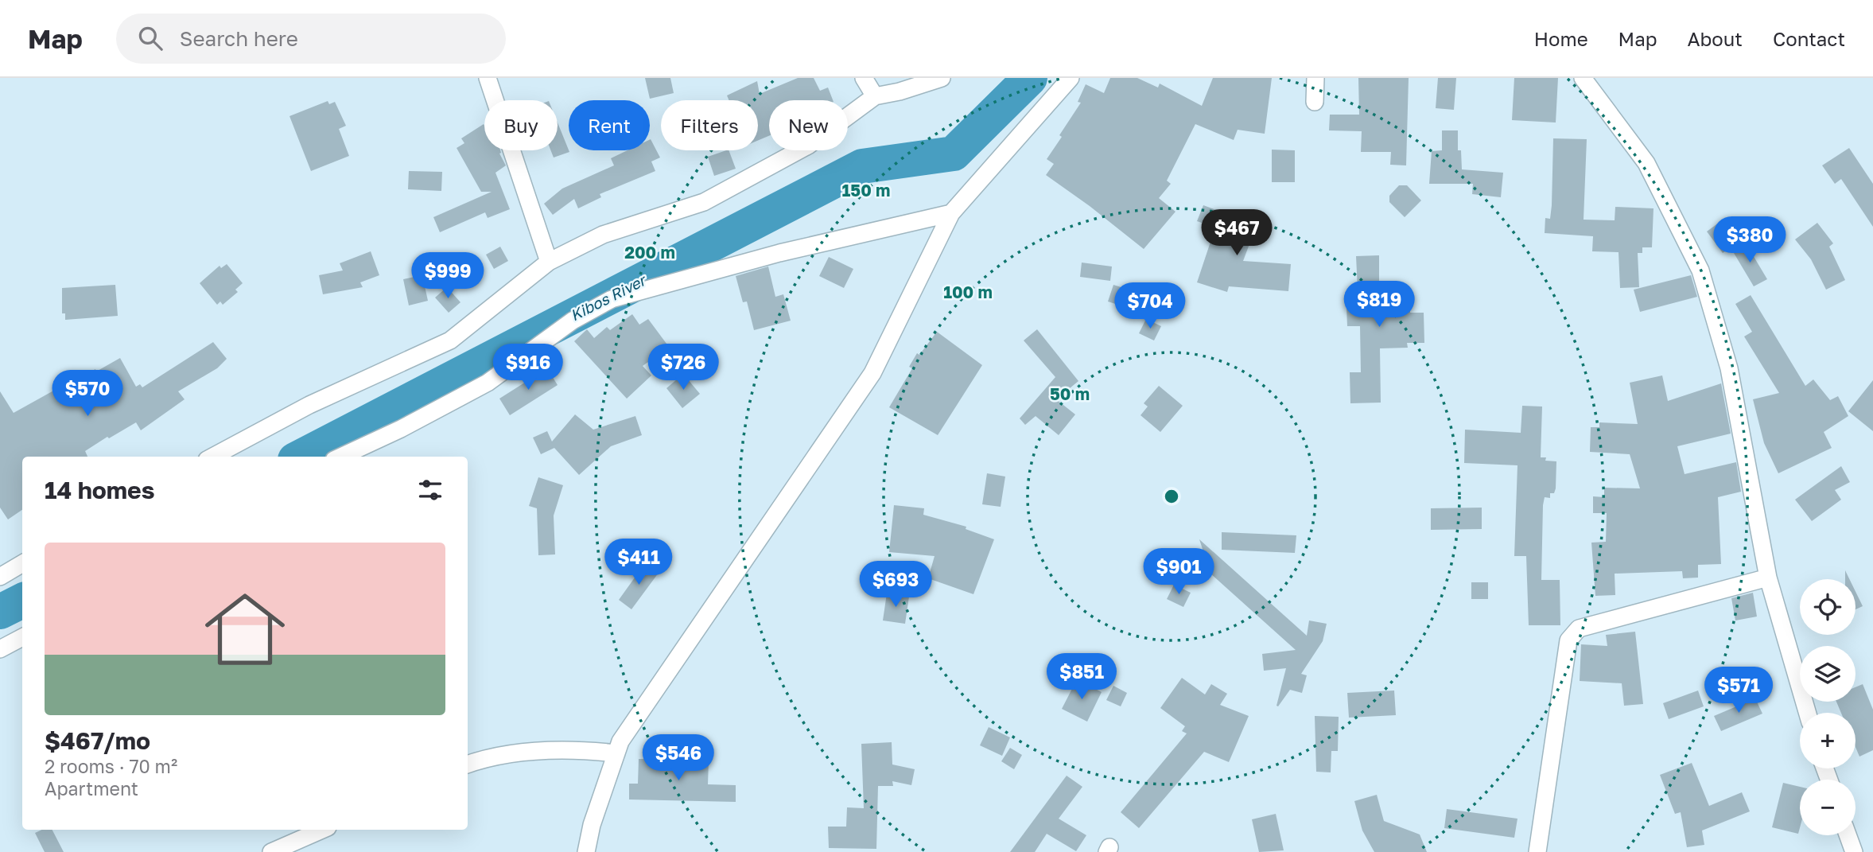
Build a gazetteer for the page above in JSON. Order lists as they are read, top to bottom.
{
  "water": ["Kibos River"],
  "page": {
    "header": "Map",
    "search": "Search here",
    "nav": [
      "Home",
      "Map",
      "About",
      "Contact"
    ],
    "chip": [
      "Buy",
      "Rent",
      "Filters",
      "New"
    ],
    "price": [
      "$467",
      "$380",
      "$999",
      "$819",
      "$704",
      "$916",
      "$726",
      "$570",
      "$411",
      "$901",
      "$693",
      "$851",
      "$571",
      "$546"
    ],
    "heading": "14 homes",
    "list": [
      {
        "name": "$467/mo",
        "note": "2 rooms · 70 m² · Apartment"
      }
    ],
    "map_buttons": ["+", "−"]
  },
  "rings": [
    "150 m",
    "200 m",
    "100 m",
    "50 m"
  ]
}
